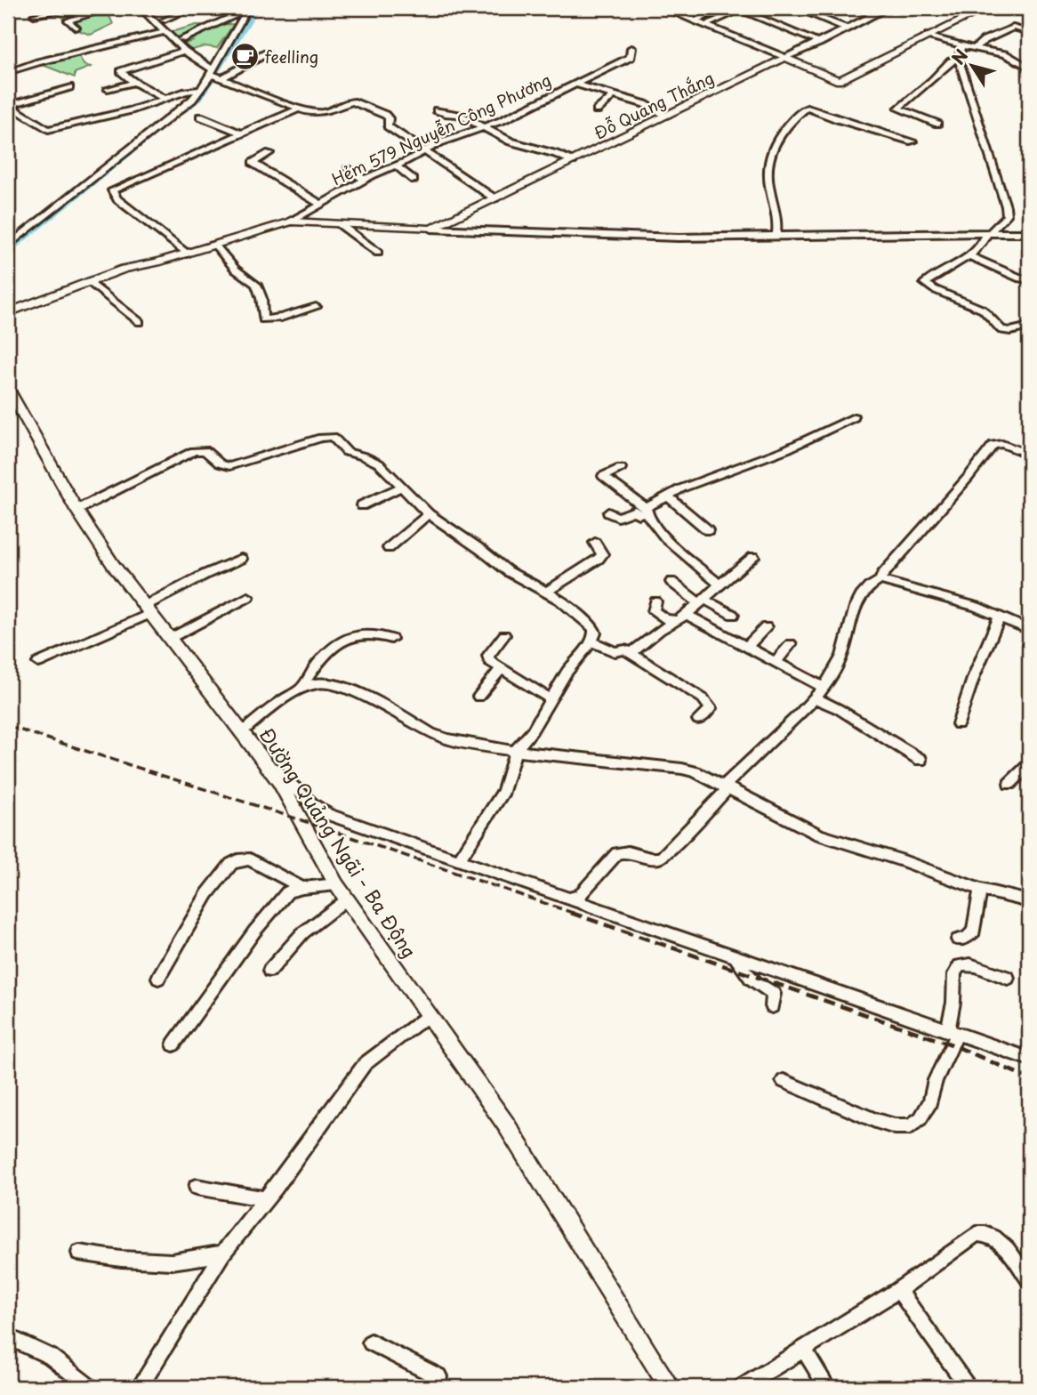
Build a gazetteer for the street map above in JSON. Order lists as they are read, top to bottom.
{
  "streets": {
    "street": ["Đỗ Quang Thắng", "Hẻm 579 Nguyễn Công Phương", "Đường Quảng Ngãi - Ba Động"]
  },
  "places": {
    "cafe": ["feelling"]
  },
  "north": "top left"
}
